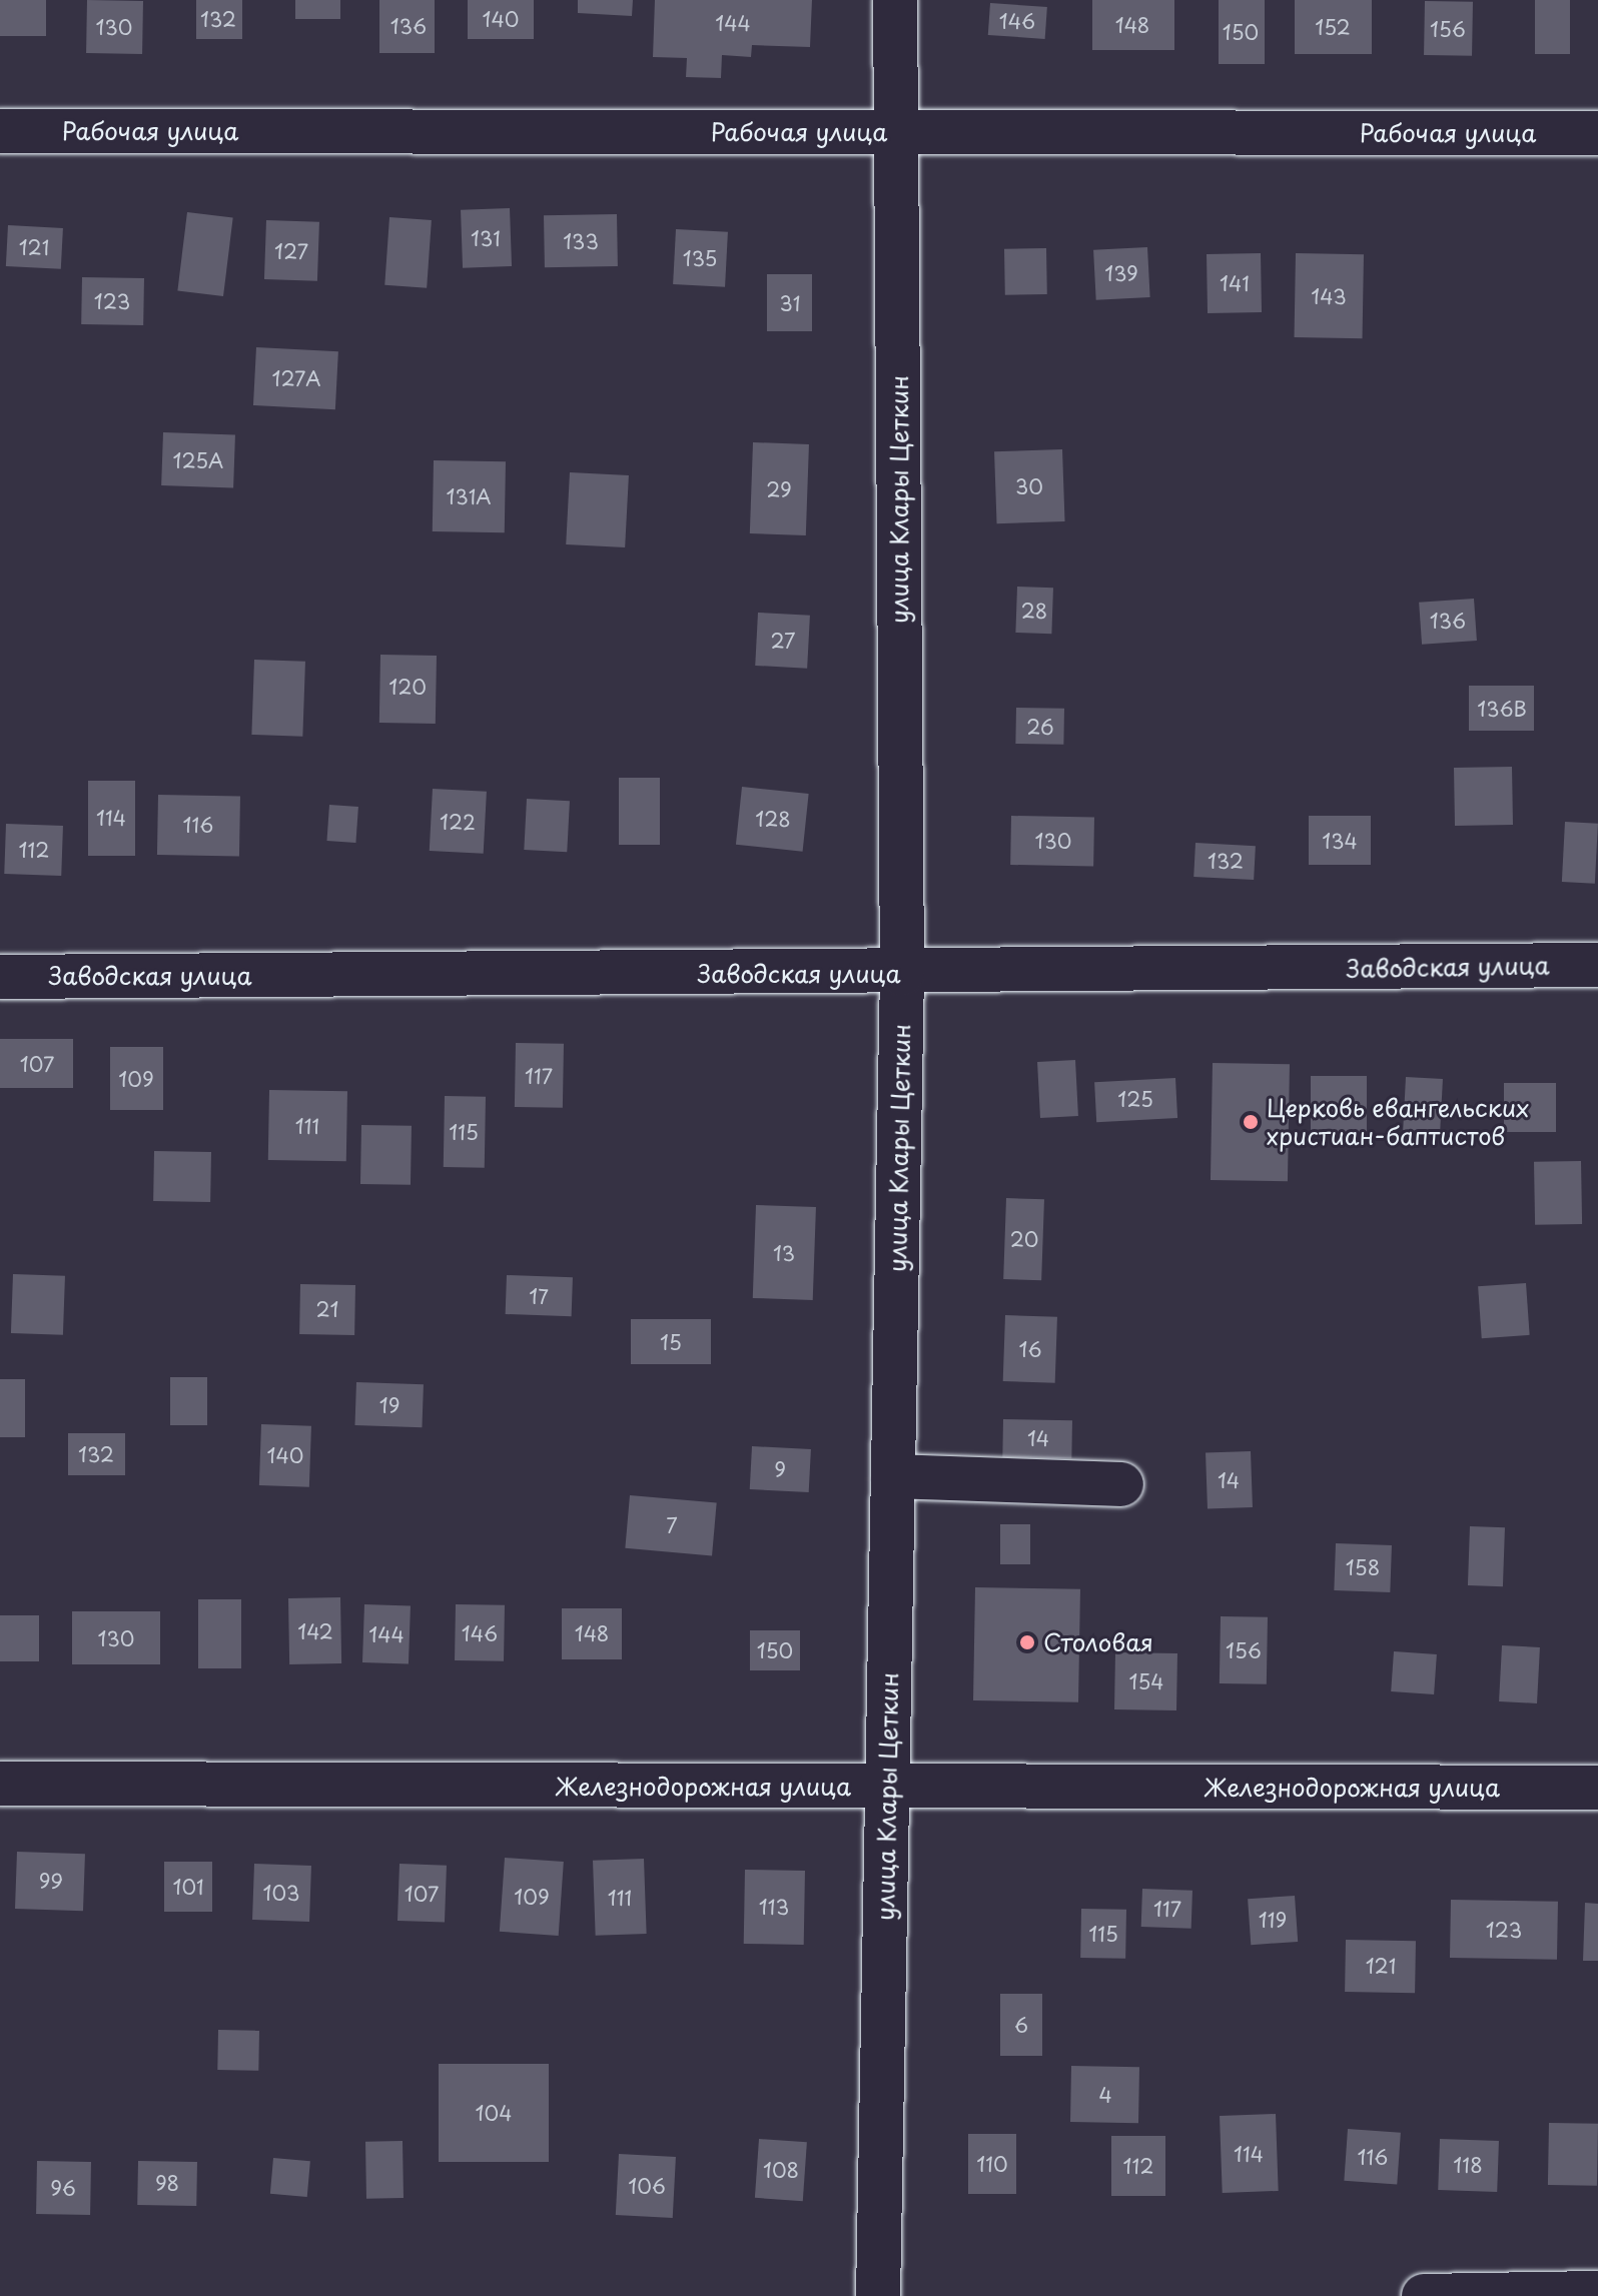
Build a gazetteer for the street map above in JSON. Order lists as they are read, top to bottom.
{
  "streets": {
    "street": [
      "Рабочая улица",
      "улица Клары Цеткин",
      "Заводская улица",
      "Железнодорожная улица"
    ]
  },
  "crossings": [
    ["Рабочая улица", "улица Клары Цеткин"],
    ["улица Клары Цеткин", "Заводская улица"],
    ["улица Клары Цеткин", "Железнодорожная улица"]
  ],
  "places": ["Церковь евангельских христиан-баптистов", "Столовая"],
  "house_numbers": [
    "132",
    "140",
    "146",
    "144",
    "148",
    "136",
    "130",
    "152",
    "156",
    "150",
    "131",
    "133",
    "121",
    "127",
    "135",
    "139",
    "141",
    "143",
    "123",
    "31",
    "127А",
    "125А",
    "30",
    "29",
    "131А",
    "28",
    "136",
    "27",
    "120",
    "136В",
    "26",
    "114",
    "128",
    "122",
    "116",
    "130",
    "134",
    "112",
    "132",
    "107",
    "117",
    "109",
    "125",
    "111",
    "115",
    "20",
    "13",
    "17",
    "21",
    "15",
    "16",
    "19",
    "14",
    "132",
    "140",
    "9",
    "14",
    "7",
    "158",
    "142",
    "146",
    "148",
    "144",
    "130",
    "150",
    "156",
    "154",
    "99",
    "101",
    "103",
    "107",
    "109",
    "111",
    "113",
    "117",
    "119",
    "123",
    "115",
    "121",
    "6",
    "4",
    "104",
    "114",
    "116",
    "110",
    "118",
    "112",
    "108",
    "98",
    "106",
    "96"
  ]
}
